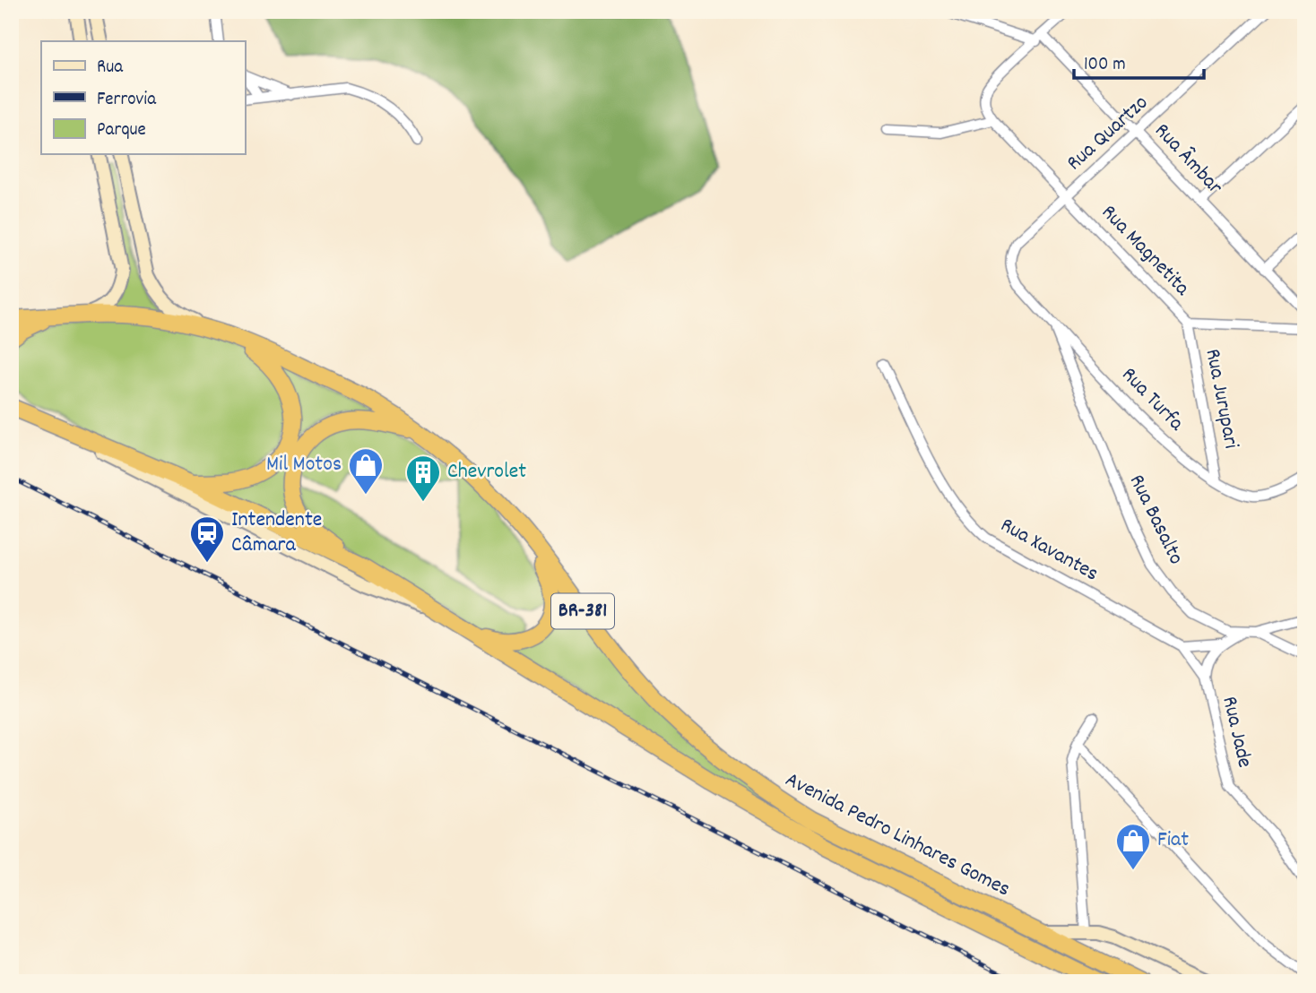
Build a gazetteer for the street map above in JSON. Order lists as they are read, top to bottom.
{
  "streets": {
    "highway": ["BR-381", "Avenida Pedro Linhares Gomes"],
    "street": [
      "Rua Quartzo",
      "Rua Âmbar",
      "Rua Magnetita",
      "Rua Jurupari",
      "Rua Turfa",
      "Rua Basalto",
      "Rua Xavantes",
      "Rua Jade"
    ]
  },
  "crossings": [
    ["Rua Quartzo", "Rua Âmbar"],
    ["Rua Quartzo", "Rua Magnetita"],
    ["Rua Quartzo", "Rua Turfa"],
    ["Rua Magnetita", "Rua Jurupari"],
    ["Rua Jurupari", "Rua Turfa"],
    ["Rua Turfa", "Rua Basalto"],
    ["Rua Xavantes", "Rua Jade"]
  ],
  "places": {
    "shop": ["Mil Motos", "Fiat"],
    "building": ["Chevrolet"],
    "station": ["Intendente Câmara"]
  },
  "legend": ["Rua", "Ferrovia", "Parque"],
  "scale_bar": "100 m"
}
